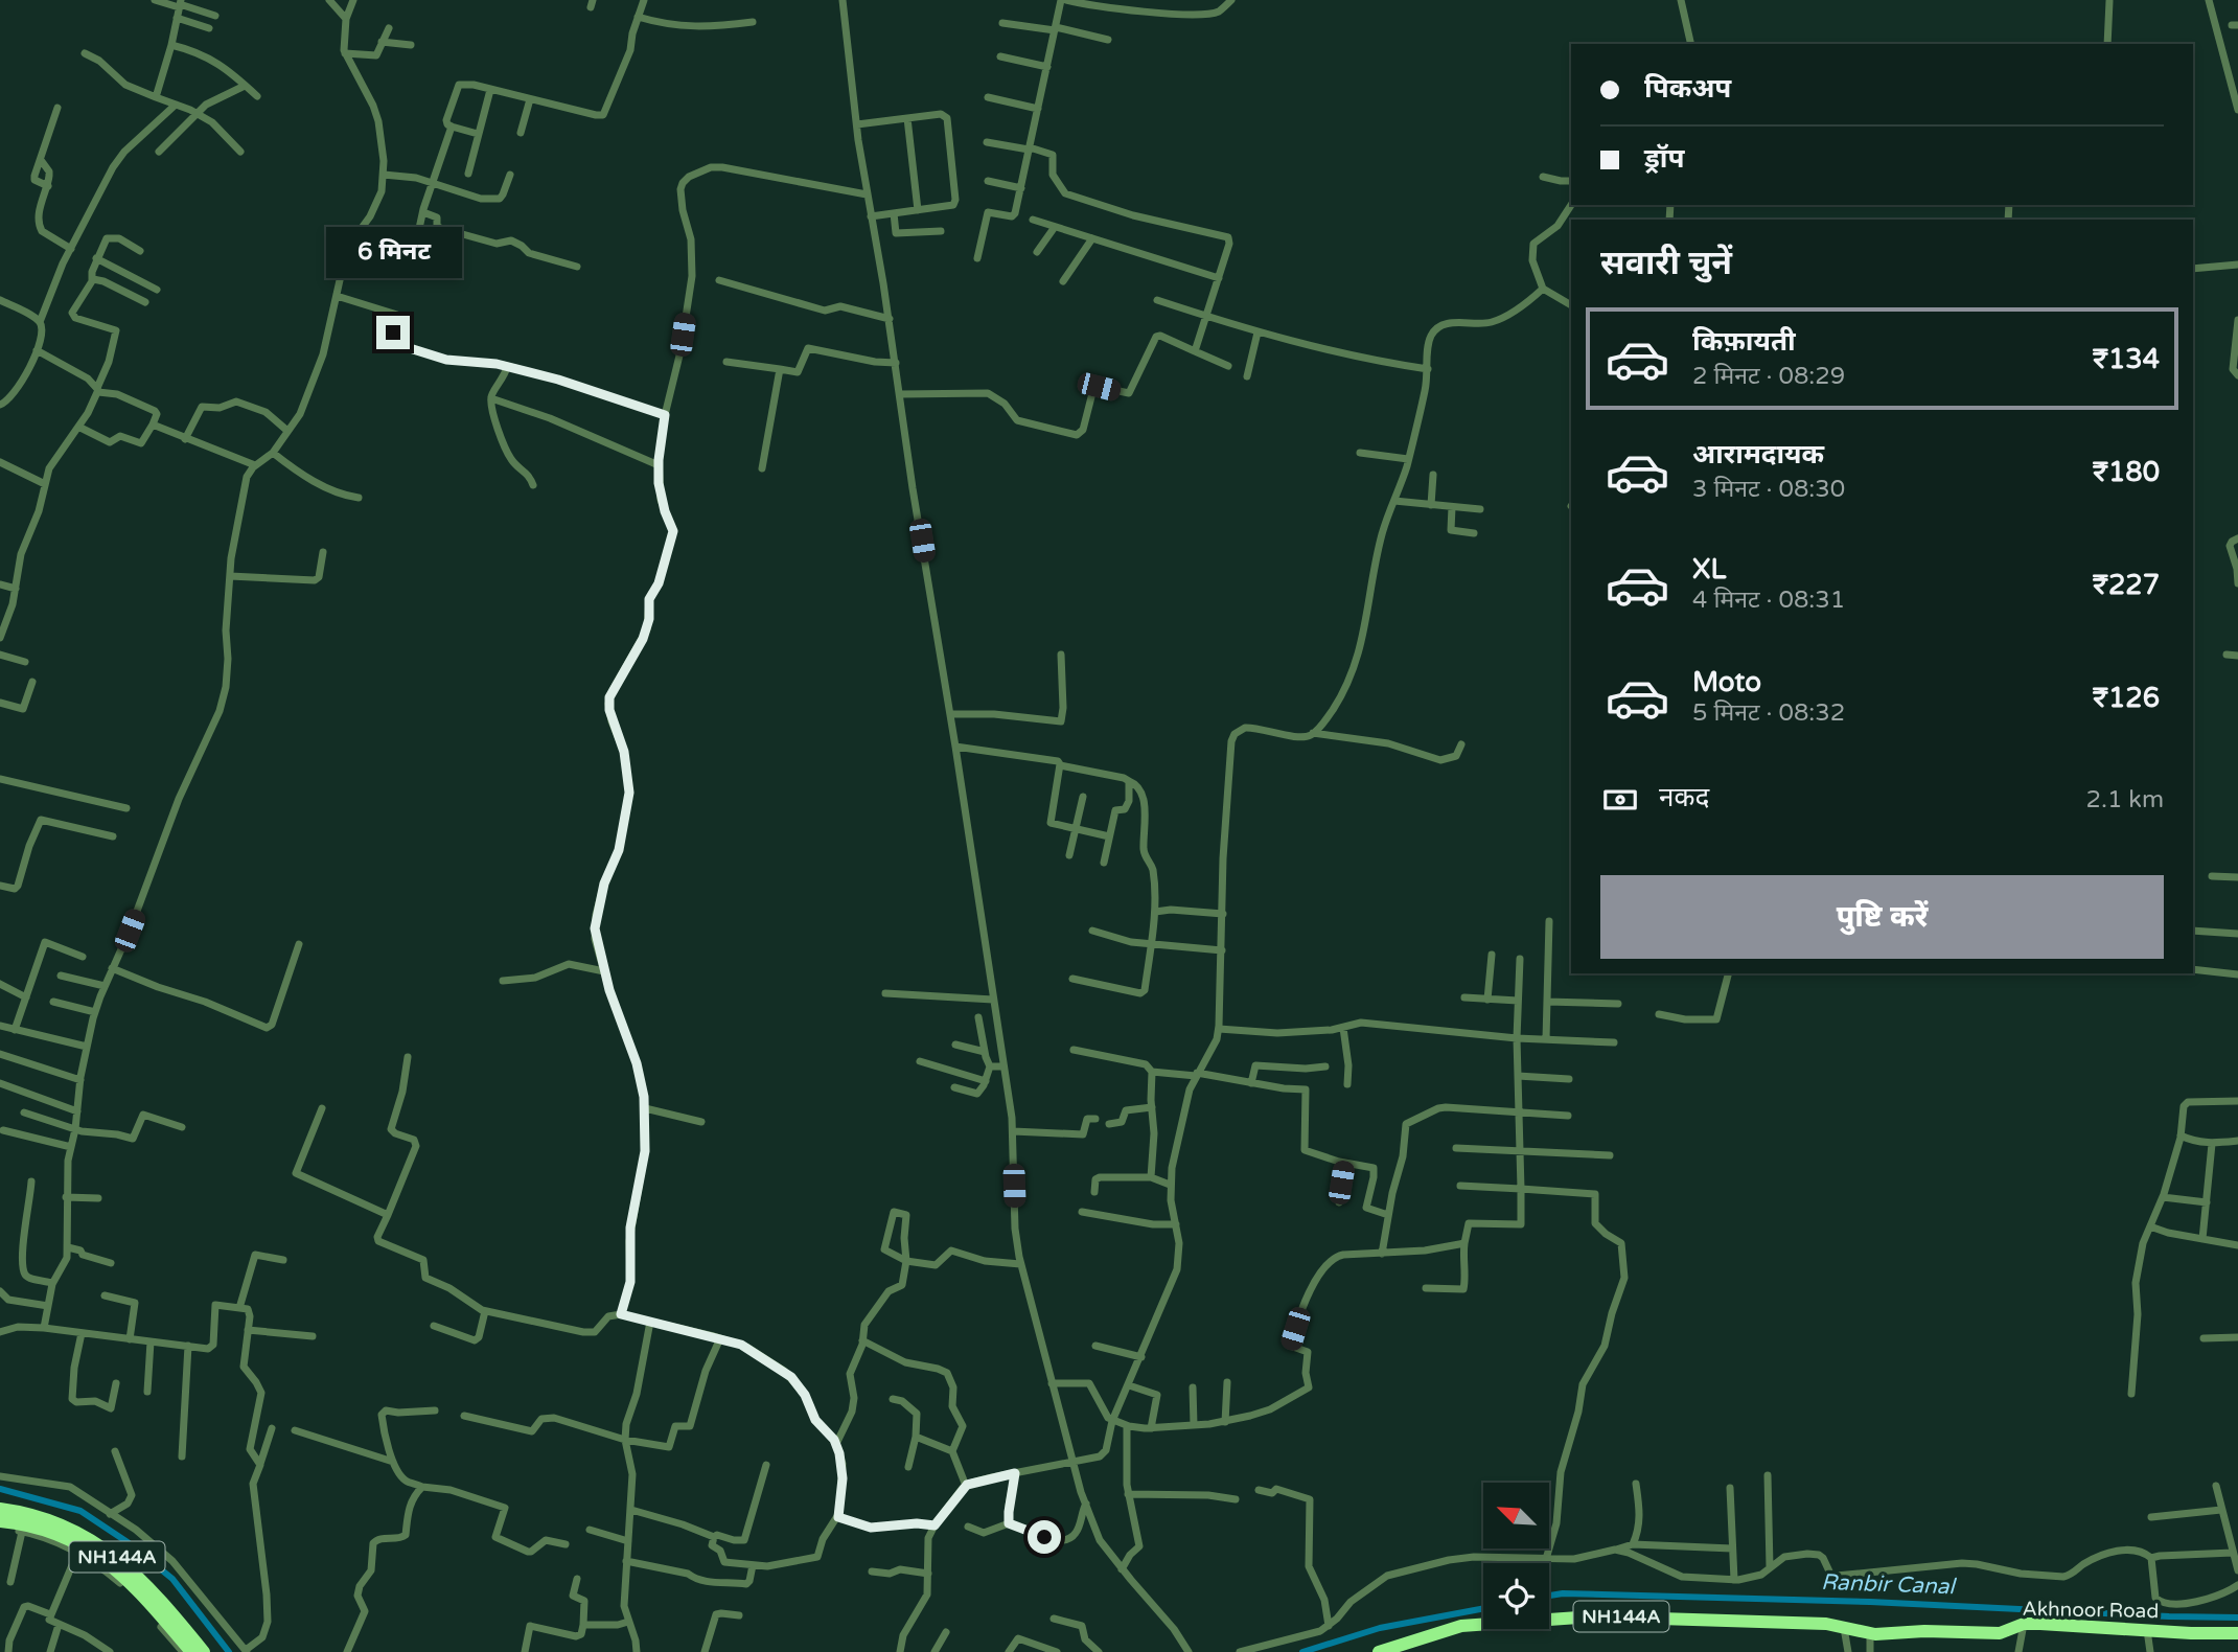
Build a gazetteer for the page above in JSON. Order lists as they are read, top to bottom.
{
  "streets": {
    "highway": ["NH144A", "Akhnoor Road"]
  },
  "water": ["Ranbir Canal"],
  "north": "top left",
  "page": {
    "banner": ["पिकअप", "ड्रॉप"],
    "heading": "सवारी चुनें",
    "bubble": "6 मिनट",
    "list": [
      {
        "name": "किफ़ायती",
        "note": "2 मिनट · 08:29",
        "value": "₹134"
      },
      {
        "name": "आरामदायक",
        "note": "3 मिनट · 08:30",
        "value": "₹180"
      },
      {
        "name": "XL",
        "note": "4 मिनट · 08:31",
        "value": "₹227"
      },
      {
        "name": "Moto",
        "note": "5 मिनट · 08:32",
        "value": "₹126"
      }
    ],
    "pay": ["नकद", "2.1 km"],
    "buttons": "पुष्टि करें"
  }
}
